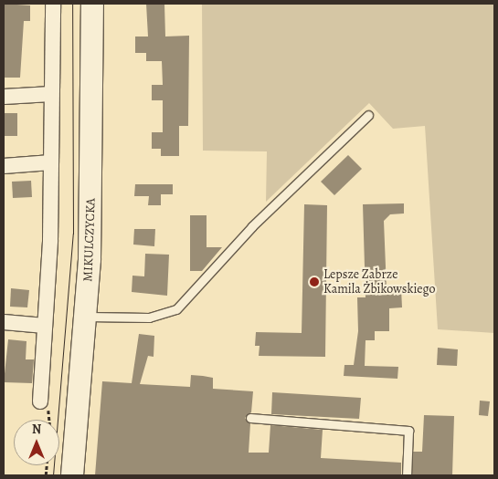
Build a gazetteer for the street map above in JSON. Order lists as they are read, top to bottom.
{
  "streets": {
    "main road": ["MIKULCZYCKA"]
  },
  "places": ["Lepsze Zabrze Kamila Żbikowskiego"],
  "north": "top"
}
